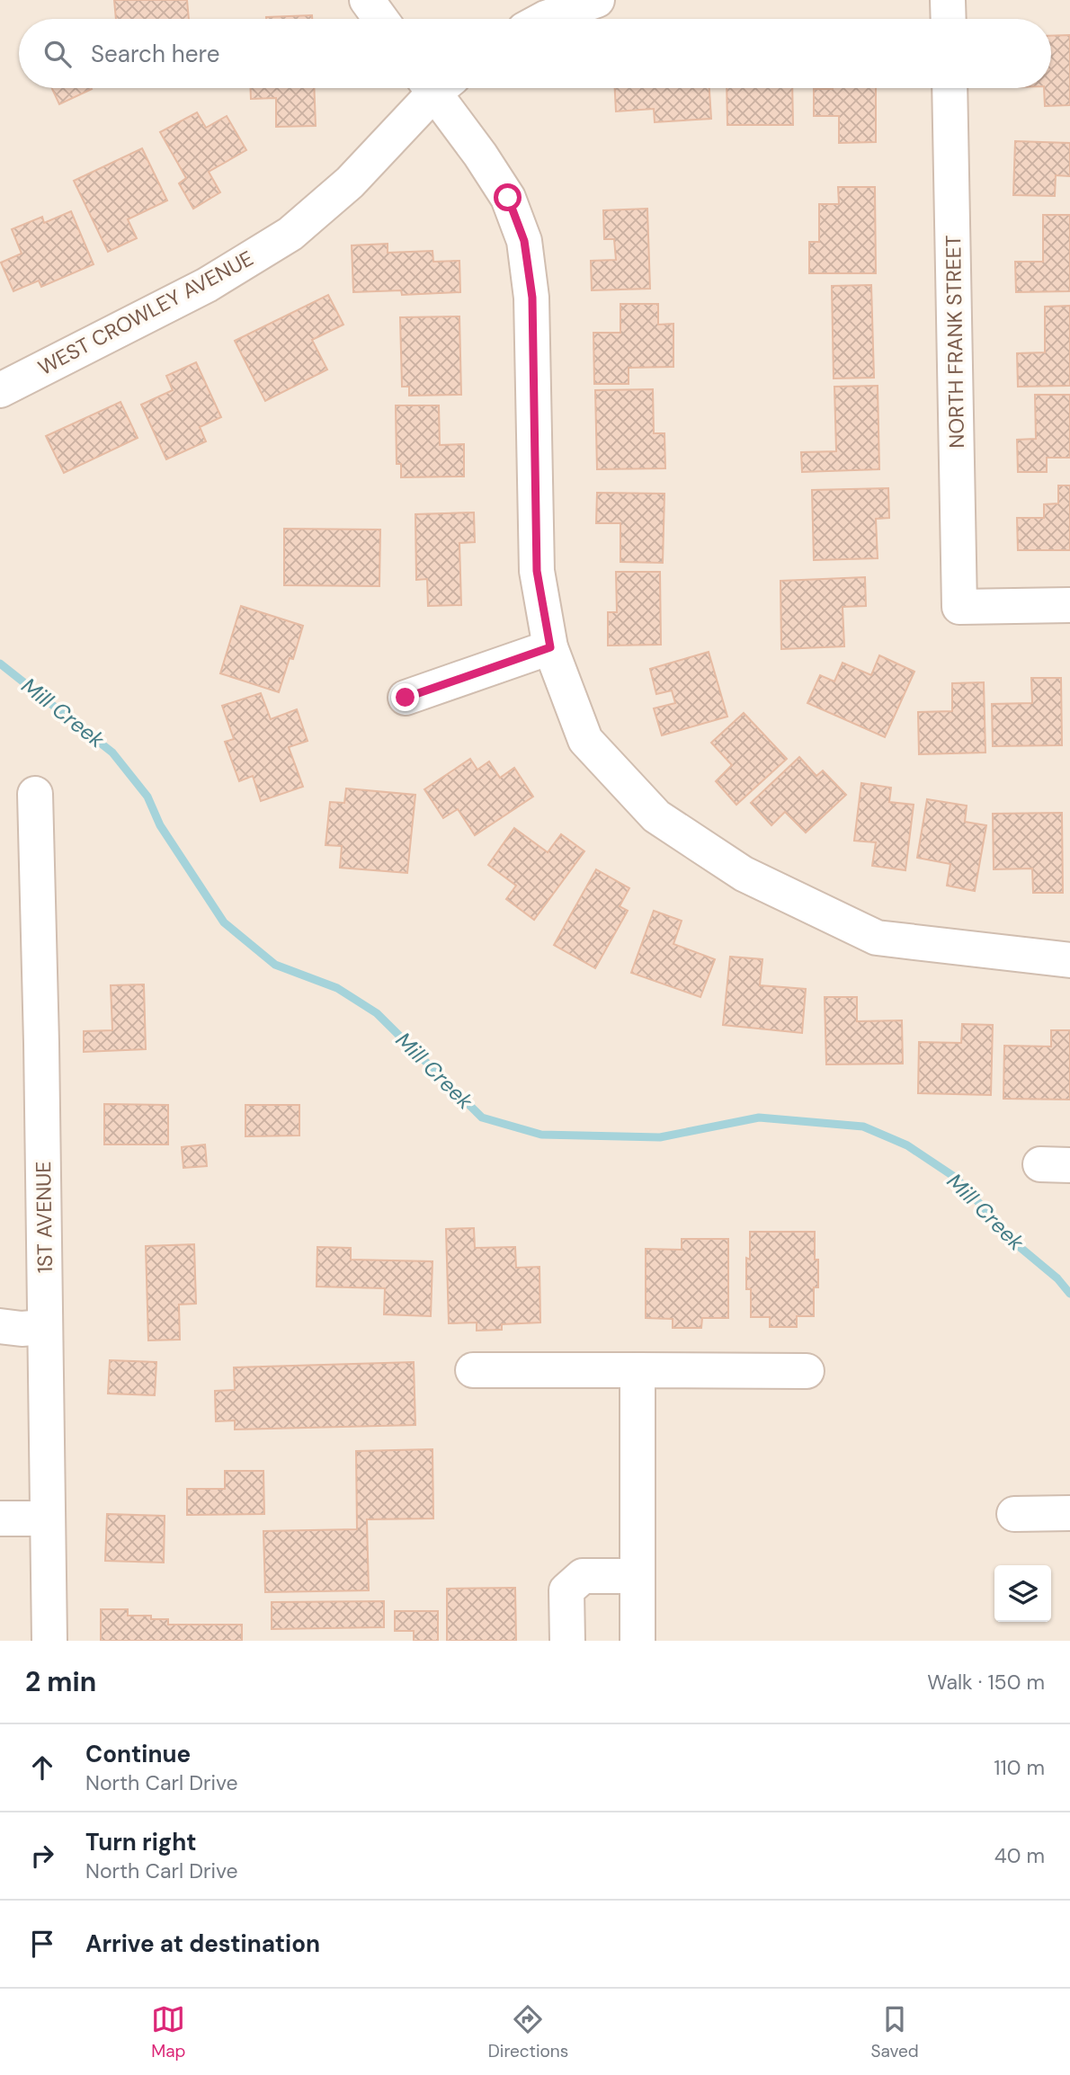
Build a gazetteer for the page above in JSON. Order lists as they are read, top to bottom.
{
  "streets": {
    "street": ["WEST CROWLEY AVENUE", "NORTH FRANK STREET", "1ST AVENUE"]
  },
  "water": ["Mill Creek"],
  "page": {
    "search": "Search here",
    "heading": ["2 min", "Walk · 150 m"],
    "list": [
      ["Continue", "North Carl Drive", "110 m"],
      ["Turn right", "North Carl Drive", "40 m"],
      "Arrive at destination"
    ],
    "nav": ["Map", "Directions", "Saved"]
  }
}
